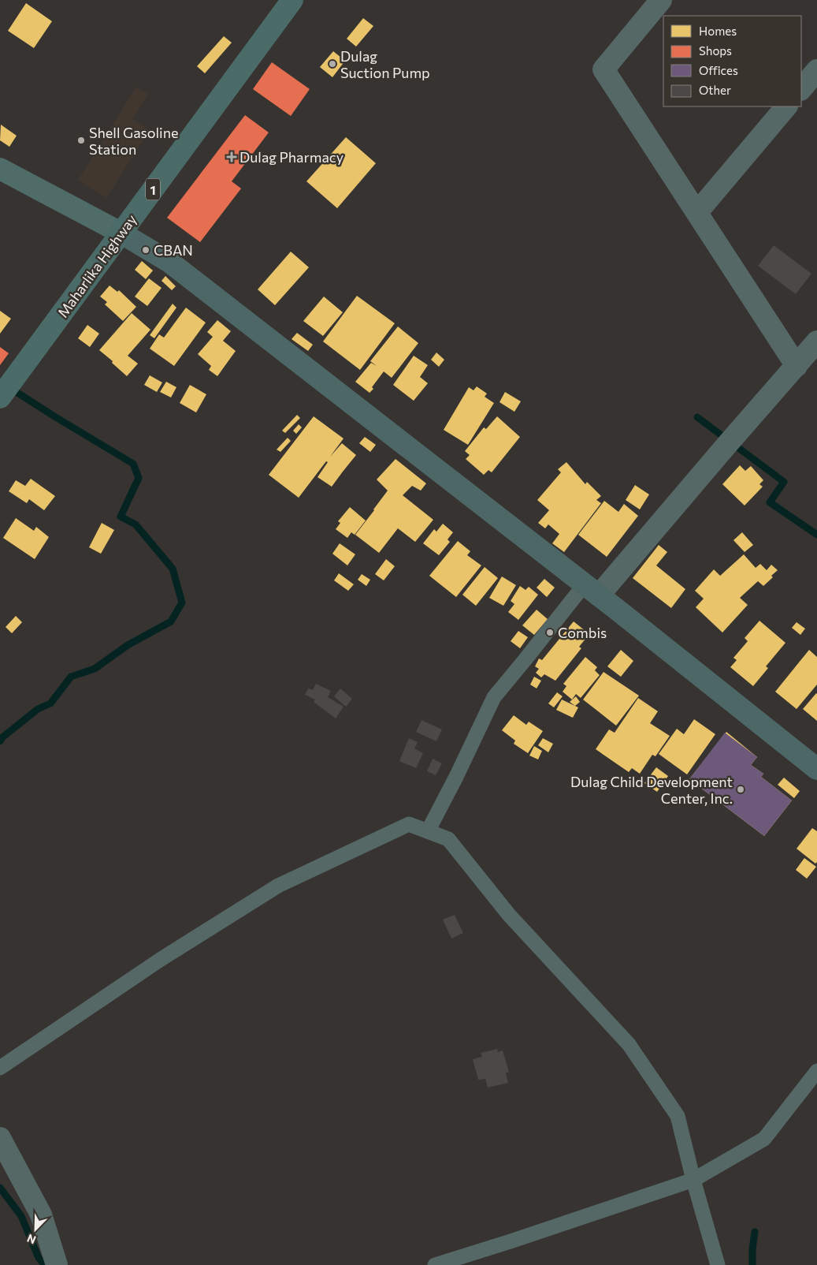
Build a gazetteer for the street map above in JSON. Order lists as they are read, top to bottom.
{
  "streets": {
    "highway": ["1", "Maharlika Highway"]
  },
  "places": {
    "other": [
      "Dulag Suction Pump",
      "Shell Gasoline Station",
      "CBAN",
      "Combis",
      "Dulag Child Development Center, Inc."
    ],
    "health": ["Dulag Pharmacy"]
  },
  "legend": [
    "Homes",
    "Shops",
    "Offices",
    "Other"
  ],
  "north": "bottom left"
}
